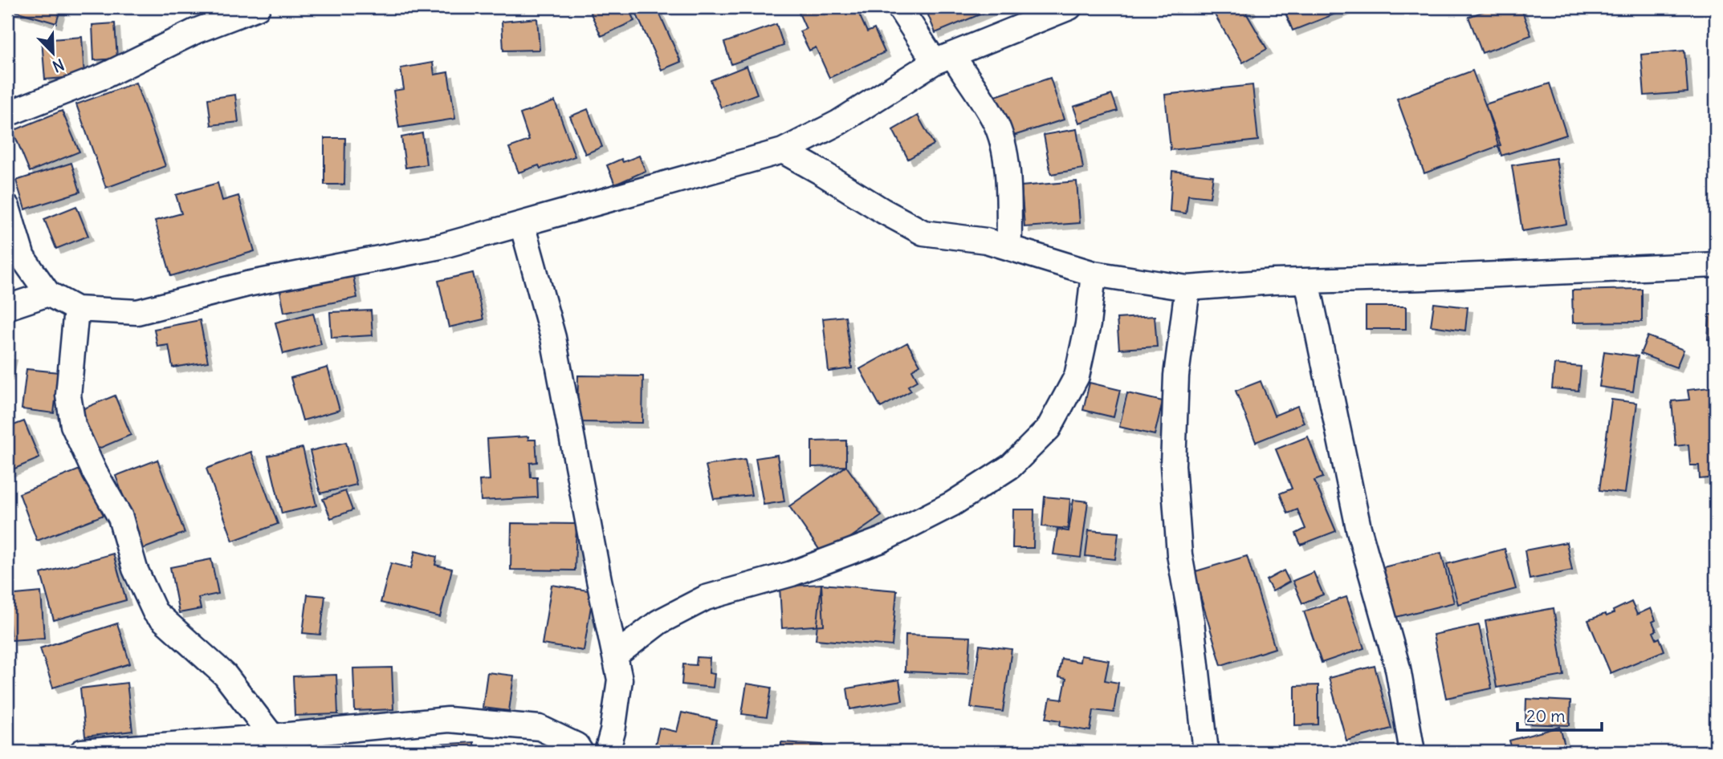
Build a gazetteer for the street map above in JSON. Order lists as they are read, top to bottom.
{
  "scale_bar": "20 m",
  "north": "bottom right"
}
